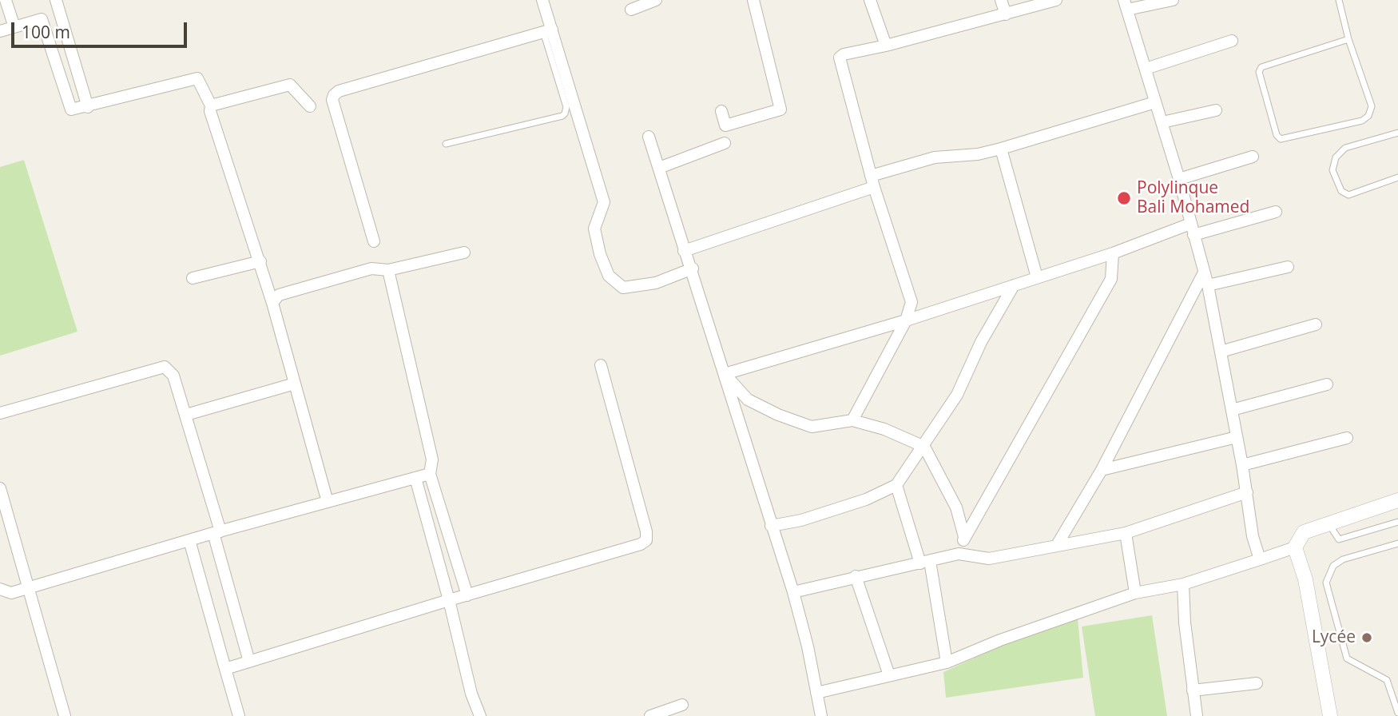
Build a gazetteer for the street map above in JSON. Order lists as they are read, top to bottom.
{
  "places": ["Polylinque Bali Mohamed", "Lycée"],
  "scale_bar": "100 m"
}
